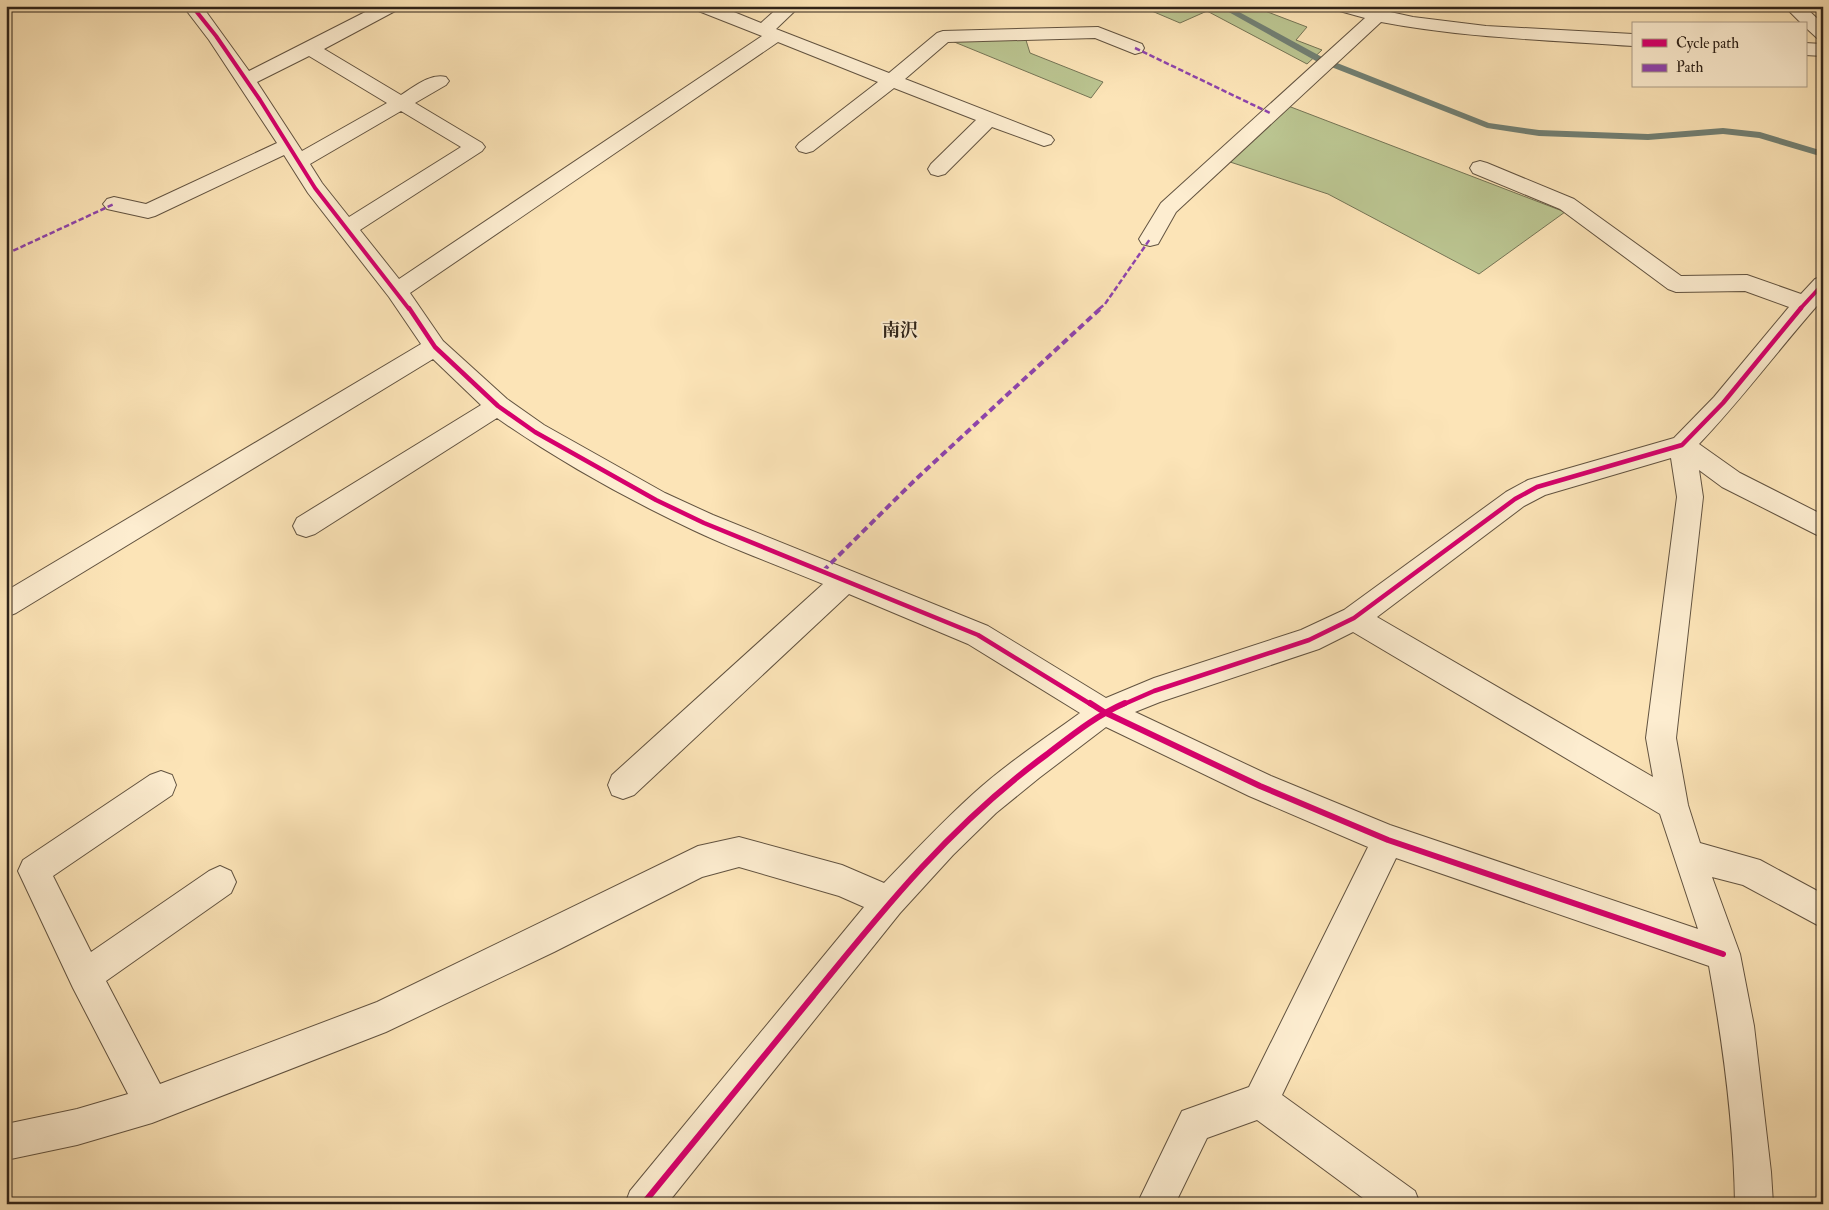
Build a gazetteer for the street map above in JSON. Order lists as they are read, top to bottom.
{
  "districts": ["南沢"],
  "legend": ["Cycle path", "Path"]
}
